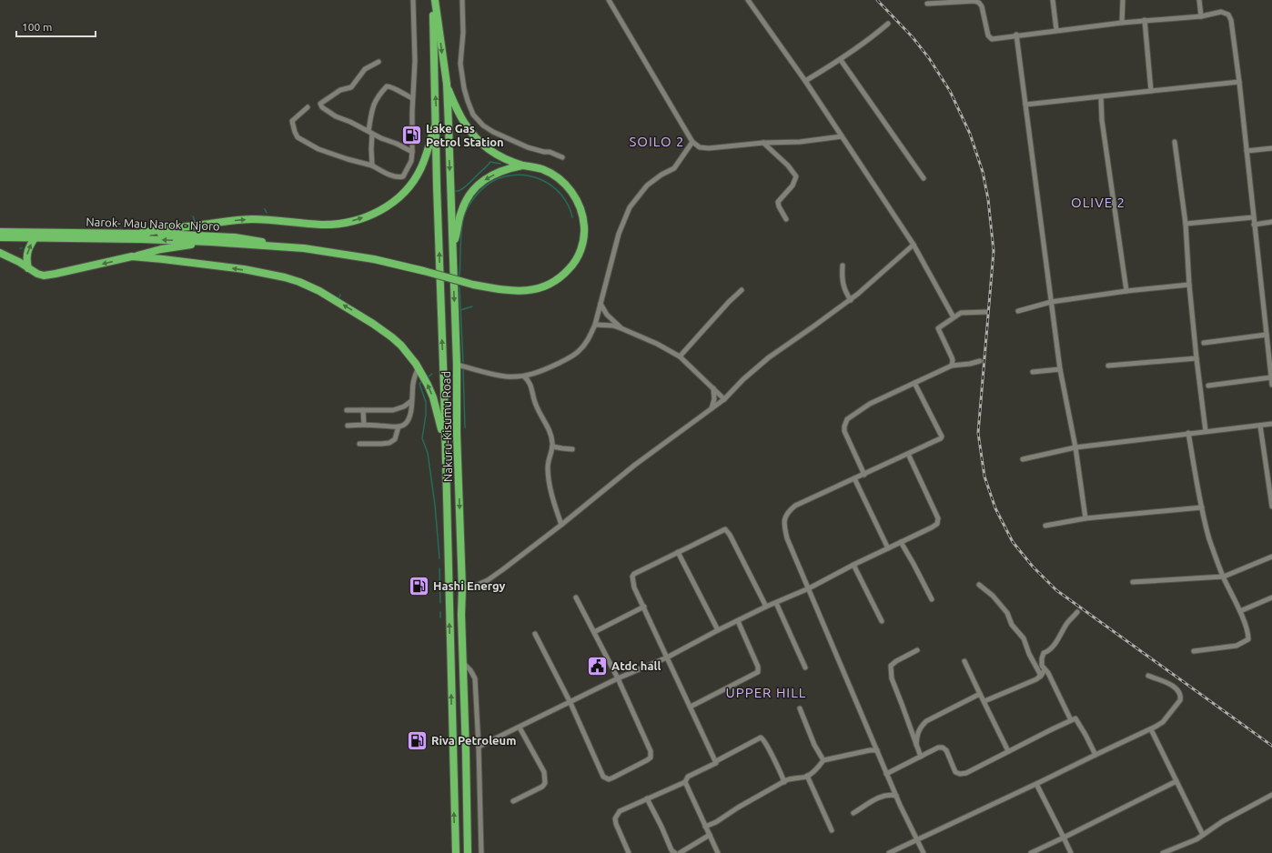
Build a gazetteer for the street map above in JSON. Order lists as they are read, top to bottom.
{
  "streets": {
    "highway": ["Narok- Mau Narok - Njoro", "Nakuru-Kisumu Road"]
  },
  "crossings": [
    ["Narok- Mau Narok - Njoro", "Nakuru-Kisumu Road"]
  ],
  "districts": ["SOILO 2", "OLIVE 2", "UPPER HILL"],
  "places": {
    "fuel station": ["Lake Gas Petrol Station", "Hashi Energy", "Riva Petroleum"],
    "public building": ["Atdc hall"]
  },
  "scale_bar": "100 m"
}
